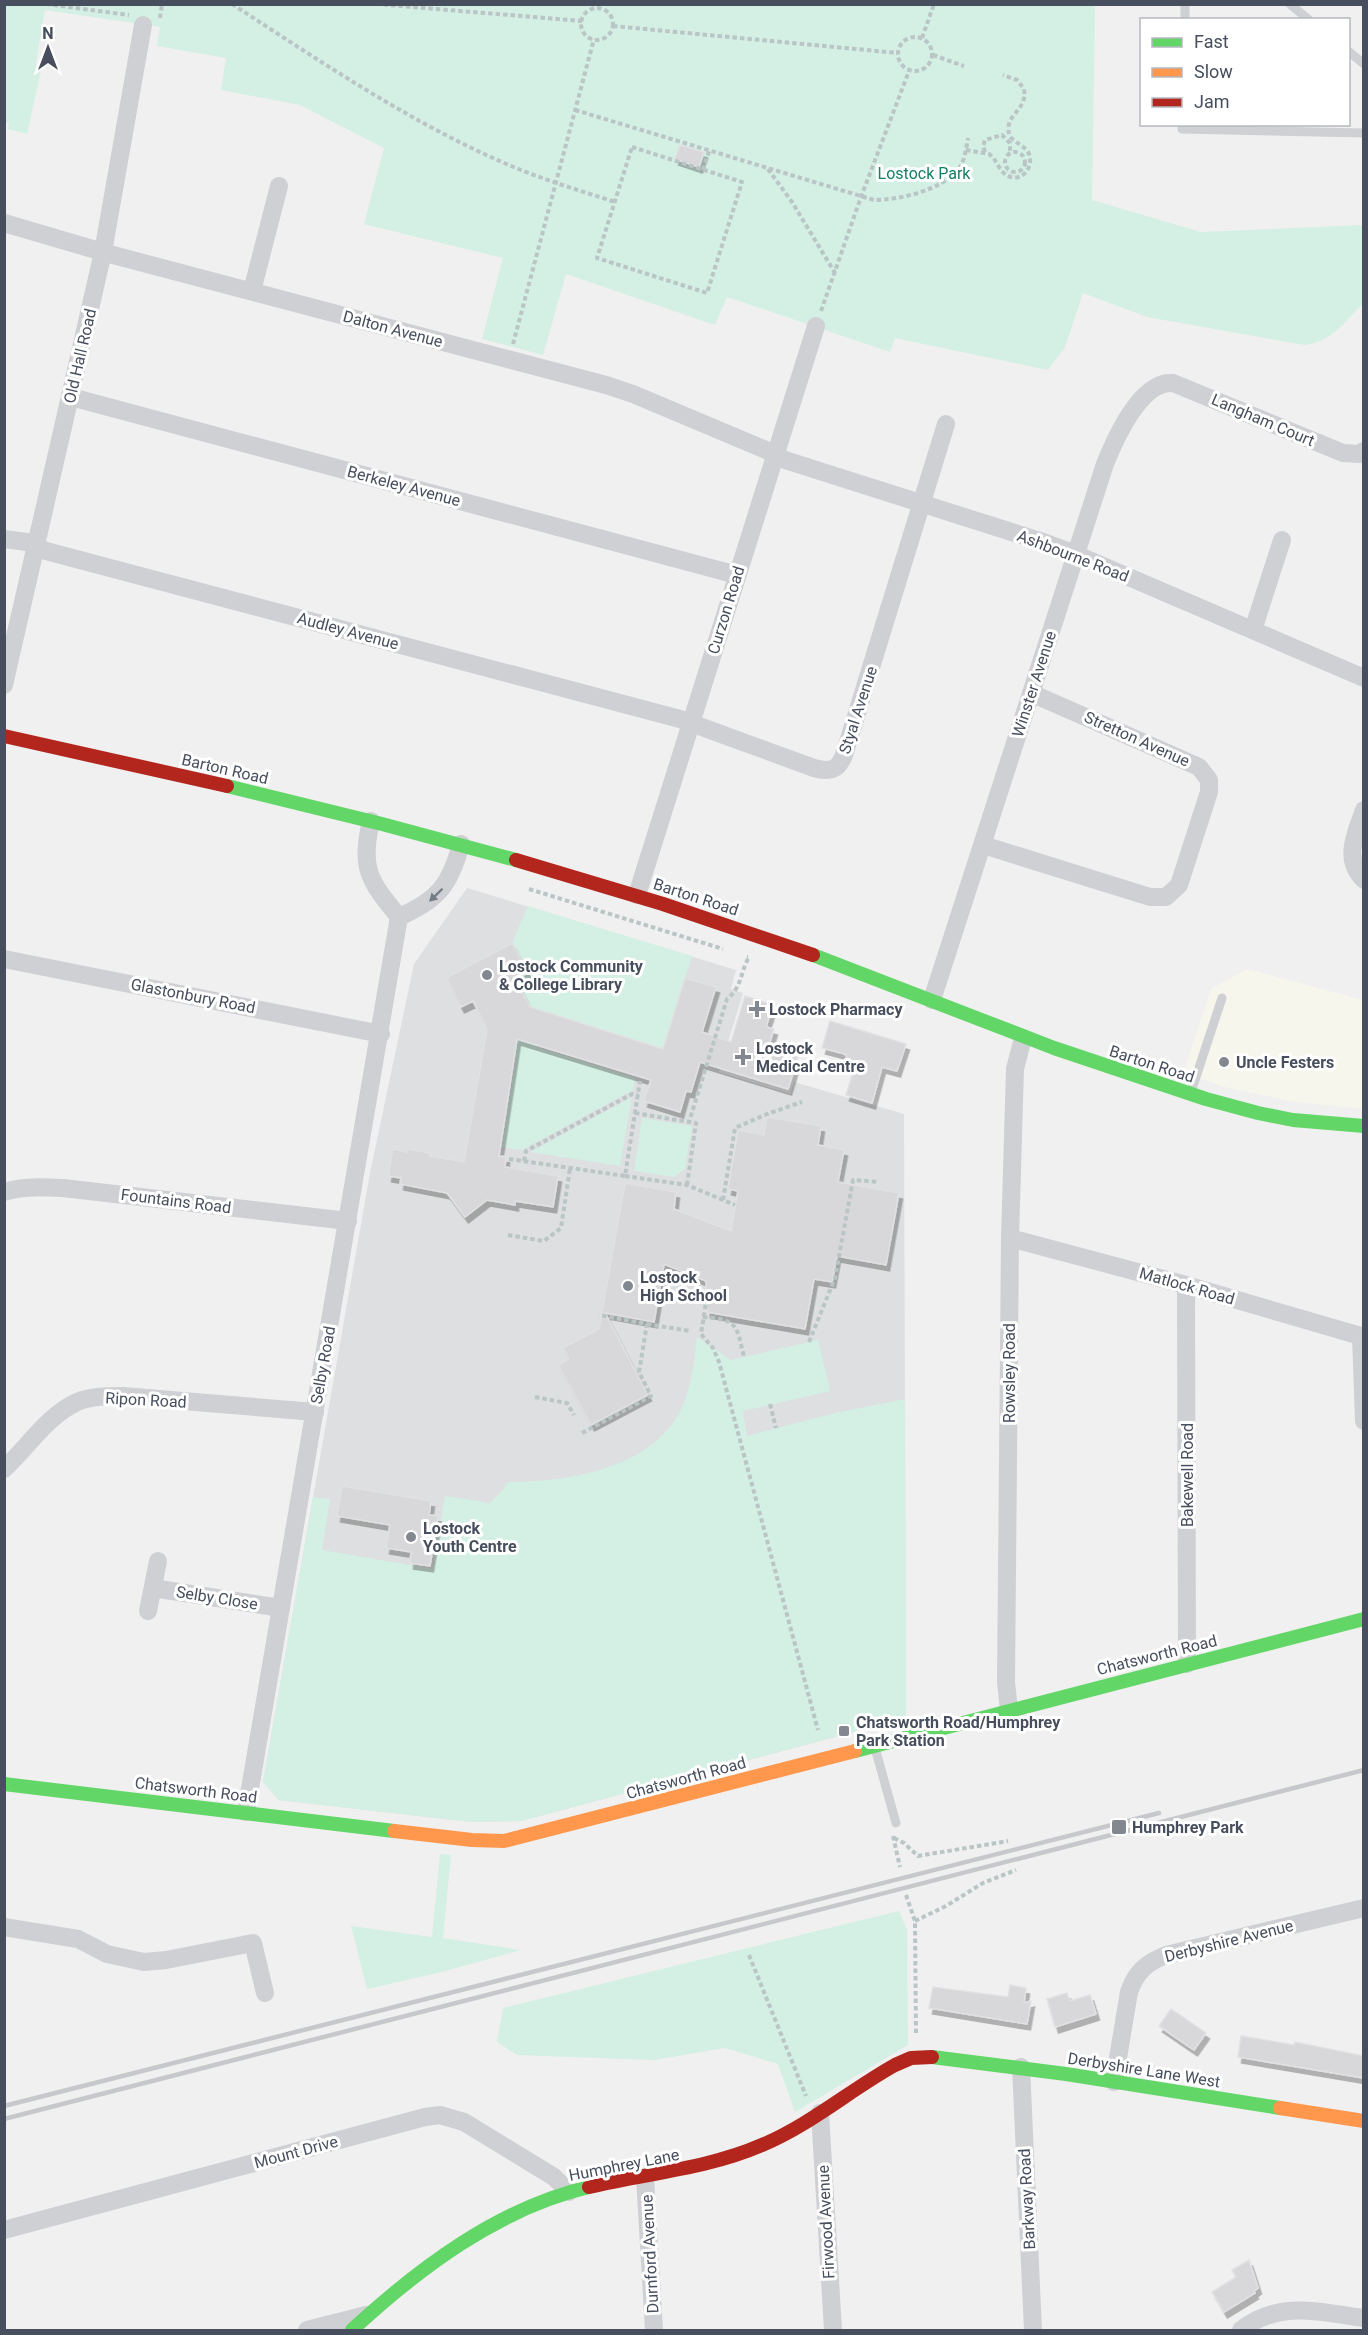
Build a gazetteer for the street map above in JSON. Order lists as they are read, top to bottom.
{
  "streets": {
    "street": [
      "Dalton Avenue",
      "Old Hall Road",
      "Langham Court",
      "Berkeley Avenue",
      "Ashbourne Road",
      "Curzon Road",
      "Audley Avenue",
      "Winster Avenue",
      "Styal Avenue",
      "Stretton Avenue",
      "Barton Road",
      "Glastonbury Road",
      "Fountains Road",
      "Matlock Road",
      "Selby Road",
      "Rowsley Road",
      "Ripon Road",
      "Bakewell Road",
      "Selby Close",
      "Chatsworth Road",
      "Derbyshire Avenue",
      "Derbyshire Lane West",
      "Mount Drive",
      "Humphrey Lane",
      "Barkway Road",
      "Firwood Avenue",
      "Durnford Avenue"
    ]
  },
  "crossings": [
    ["Dalton Avenue", "Old Hall Road"],
    ["Dalton Avenue", "Ashbourne Road"],
    ["Dalton Avenue", "Curzon Road"],
    ["Old Hall Road", "Berkeley Avenue"],
    ["Old Hall Road", "Audley Avenue"],
    ["Langham Court", "Winster Avenue"],
    ["Berkeley Avenue", "Curzon Road"],
    ["Ashbourne Road", "Curzon Road"],
    ["Ashbourne Road", "Winster Avenue"],
    ["Ashbourne Road", "Styal Avenue"],
    ["Curzon Road", "Audley Avenue"],
    ["Curzon Road", "Styal Avenue"],
    ["Curzon Road", "Barton Road"],
    ["Audley Avenue", "Styal Avenue"],
    ["Winster Avenue", "Stretton Avenue"],
    ["Winster Avenue", "Barton Road"],
    ["Barton Road", "Rowsley Road"],
    ["Glastonbury Road", "Selby Road"],
    ["Fountains Road", "Selby Road"],
    ["Matlock Road", "Rowsley Road"],
    ["Matlock Road", "Bakewell Road"],
    ["Selby Road", "Ripon Road"],
    ["Selby Road", "Selby Close"],
    ["Selby Road", "Chatsworth Road"],
    ["Rowsley Road", "Chatsworth Road"],
    ["Bakewell Road", "Chatsworth Road"],
    ["Derbyshire Avenue", "Derbyshire Lane West"],
    ["Derbyshire Lane West", "Humphrey Lane"],
    ["Derbyshire Lane West", "Barkway Road"],
    ["Mount Drive", "Humphrey Lane"],
    ["Humphrey Lane", "Firwood Avenue"],
    ["Humphrey Lane", "Durnford Avenue"]
  ],
  "parks": ["Lostock Park"],
  "places": {
    "other": [
      "Lostock Community & College Library",
      "Uncle Festers",
      "Lostock High School",
      "Lostock Youth Centre"
    ],
    "health": ["Lostock Pharmacy", "Lostock Medical Centre"],
    "transit": ["Chatsworth Road/Humphrey Park Station", "Humphrey Park"]
  },
  "legend": ["Fast", "Slow", "Jam"],
  "north": "top"
}
